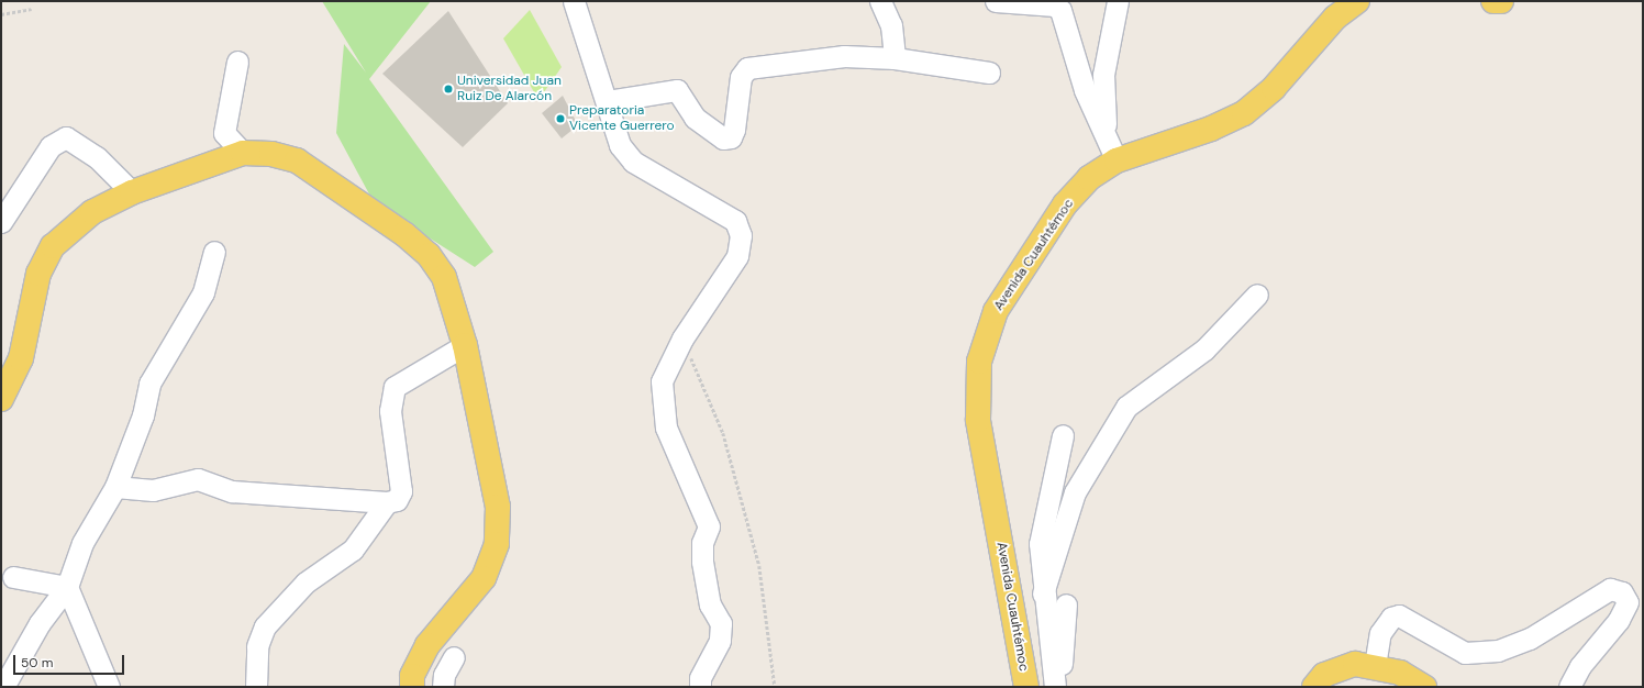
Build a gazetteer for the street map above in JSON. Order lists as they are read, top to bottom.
{
  "streets": {
    "main road": ["Avenida Cuauhtémoc"]
  },
  "places": ["Universidad Juan Ruiz De Alarcón", "Preparatoria Vicente Guerrero"],
  "scale_bar": "50 m"
}
